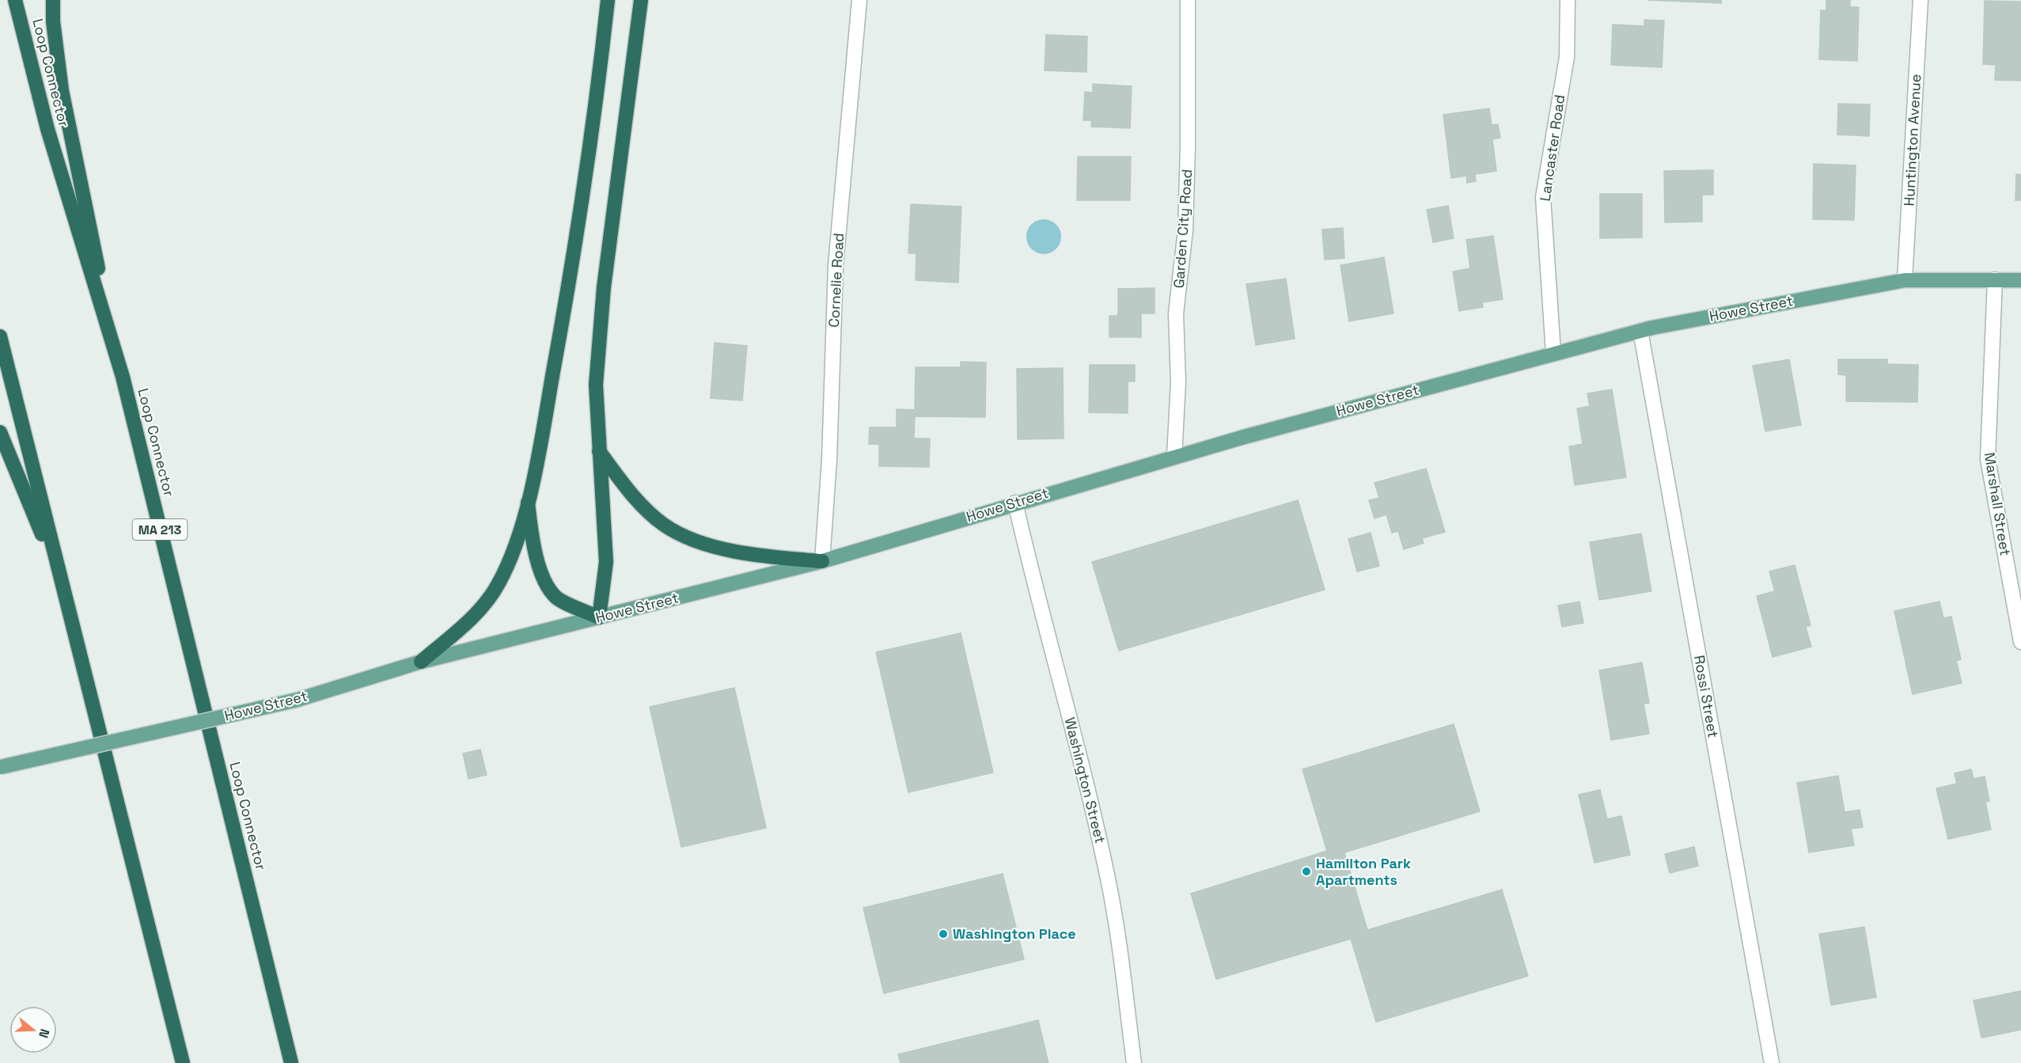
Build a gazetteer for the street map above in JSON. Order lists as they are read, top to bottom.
{
  "streets": {
    "highway": ["Loop Connector", "MA 213"],
    "main road": ["Howe Street"],
    "street": [
      "Huntington Avenue",
      "Lancaster Road",
      "Garden City Road",
      "Cornelie Road",
      "Marshall Street",
      "Rossi Street",
      "Washington Street"
    ]
  },
  "crossings": [
    ["Huntington Avenue", "Howe Street"],
    ["Lancaster Road", "Howe Street"],
    ["Garden City Road", "Howe Street"],
    ["Cornelie Road", "Howe Street"],
    ["Howe Street", "Marshall Street"],
    ["Howe Street", "Rossi Street"],
    ["Howe Street", "Washington Street"]
  ],
  "places": ["Hamilton Park Apartments", "Washington Place"],
  "north": "right"
}
